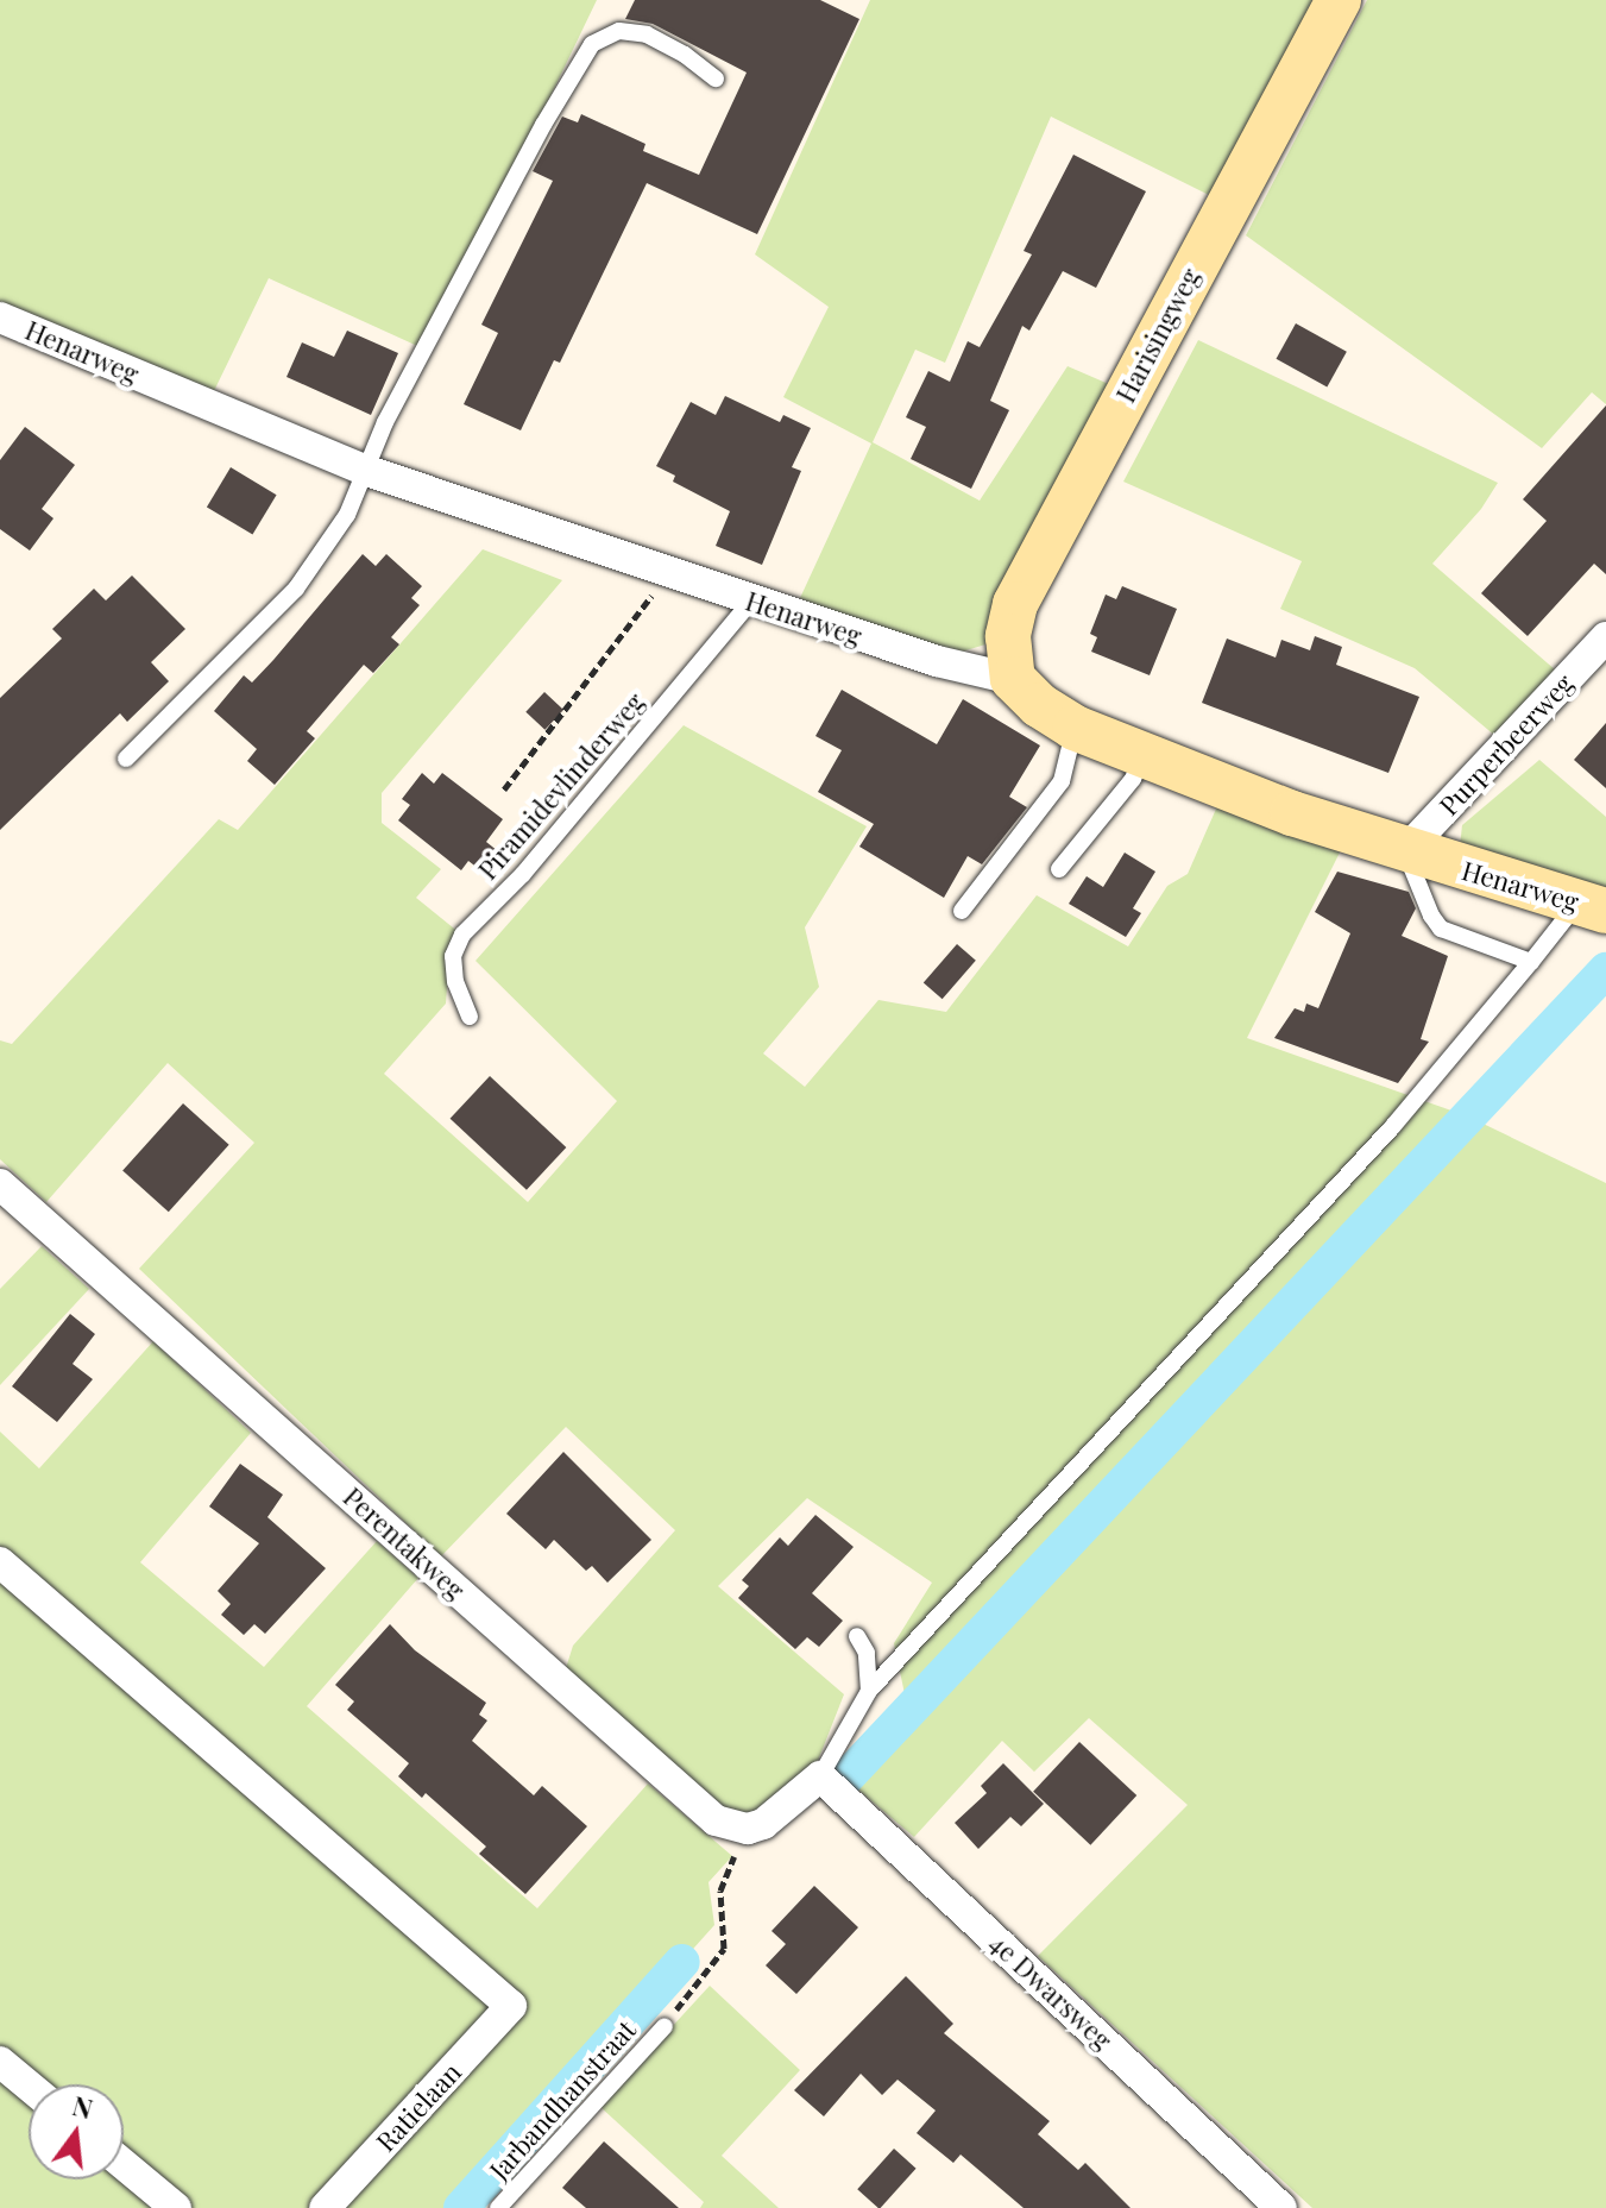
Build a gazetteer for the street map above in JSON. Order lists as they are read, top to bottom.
{
  "streets": {
    "street": [
      "Harisingweg",
      "Henarweg",
      "Purperbeerweg",
      "Perentakweg",
      "4e Dwarsweg",
      "Ratielaan"
    ],
    "lane": ["Piramidevlinderweg", "Jarbandhanstraat"]
  },
  "crossings": [
    ["Harisingweg", "Henarweg"],
    ["Henarweg", "Purperbeerweg"],
    ["Henarweg", "Piramidevlinderweg"]
  ],
  "north": "top"
}
